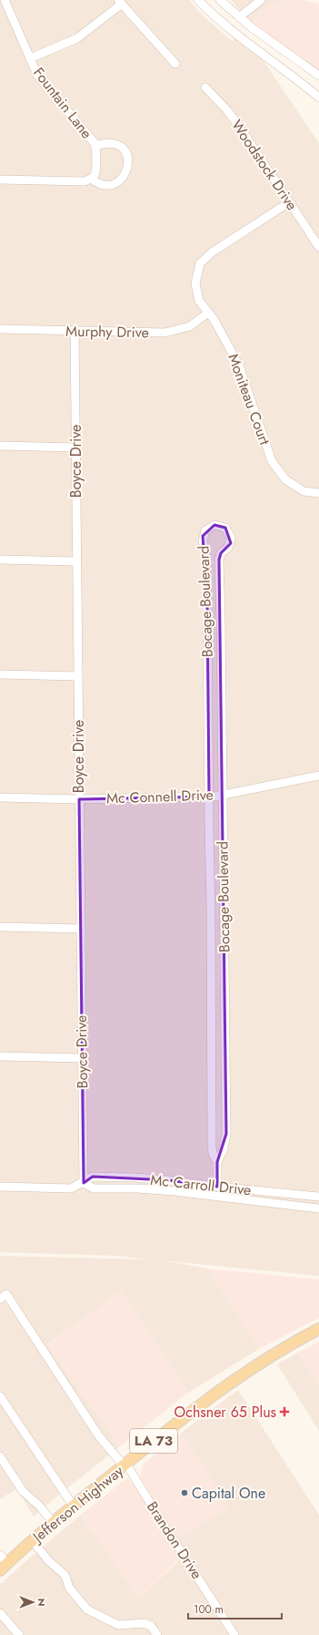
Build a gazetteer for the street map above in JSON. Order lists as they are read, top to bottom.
{
  "streets": {
    "main road": ["LA 73", "Jefferson Highway"],
    "street": [
      "Fountain Lane",
      "Woodstock Drive",
      "Murphy Drive",
      "Moniteau Court",
      "Boyce Drive",
      "Bocage Boulevard",
      "Mc Connell Drive",
      "Mc Carroll Drive",
      "Brandon Drive"
    ]
  },
  "crossings": [
    ["Woodstock Drive", "Moniteau Court"],
    ["Murphy Drive", "Moniteau Court"],
    ["Murphy Drive", "Boyce Drive"],
    ["Boyce Drive", "Mc Connell Drive"],
    ["Boyce Drive", "Mc Carroll Drive"],
    ["Bocage Boulevard", "Mc Connell Drive"],
    ["Bocage Boulevard", "Mc Carroll Drive"],
    ["Jefferson Highway", "Brandon Drive"]
  ],
  "places": {
    "health": ["Ochsner 65 Plus"],
    "other": ["Capital One"]
  },
  "scale_bar": "100 m",
  "north": "right"
}
